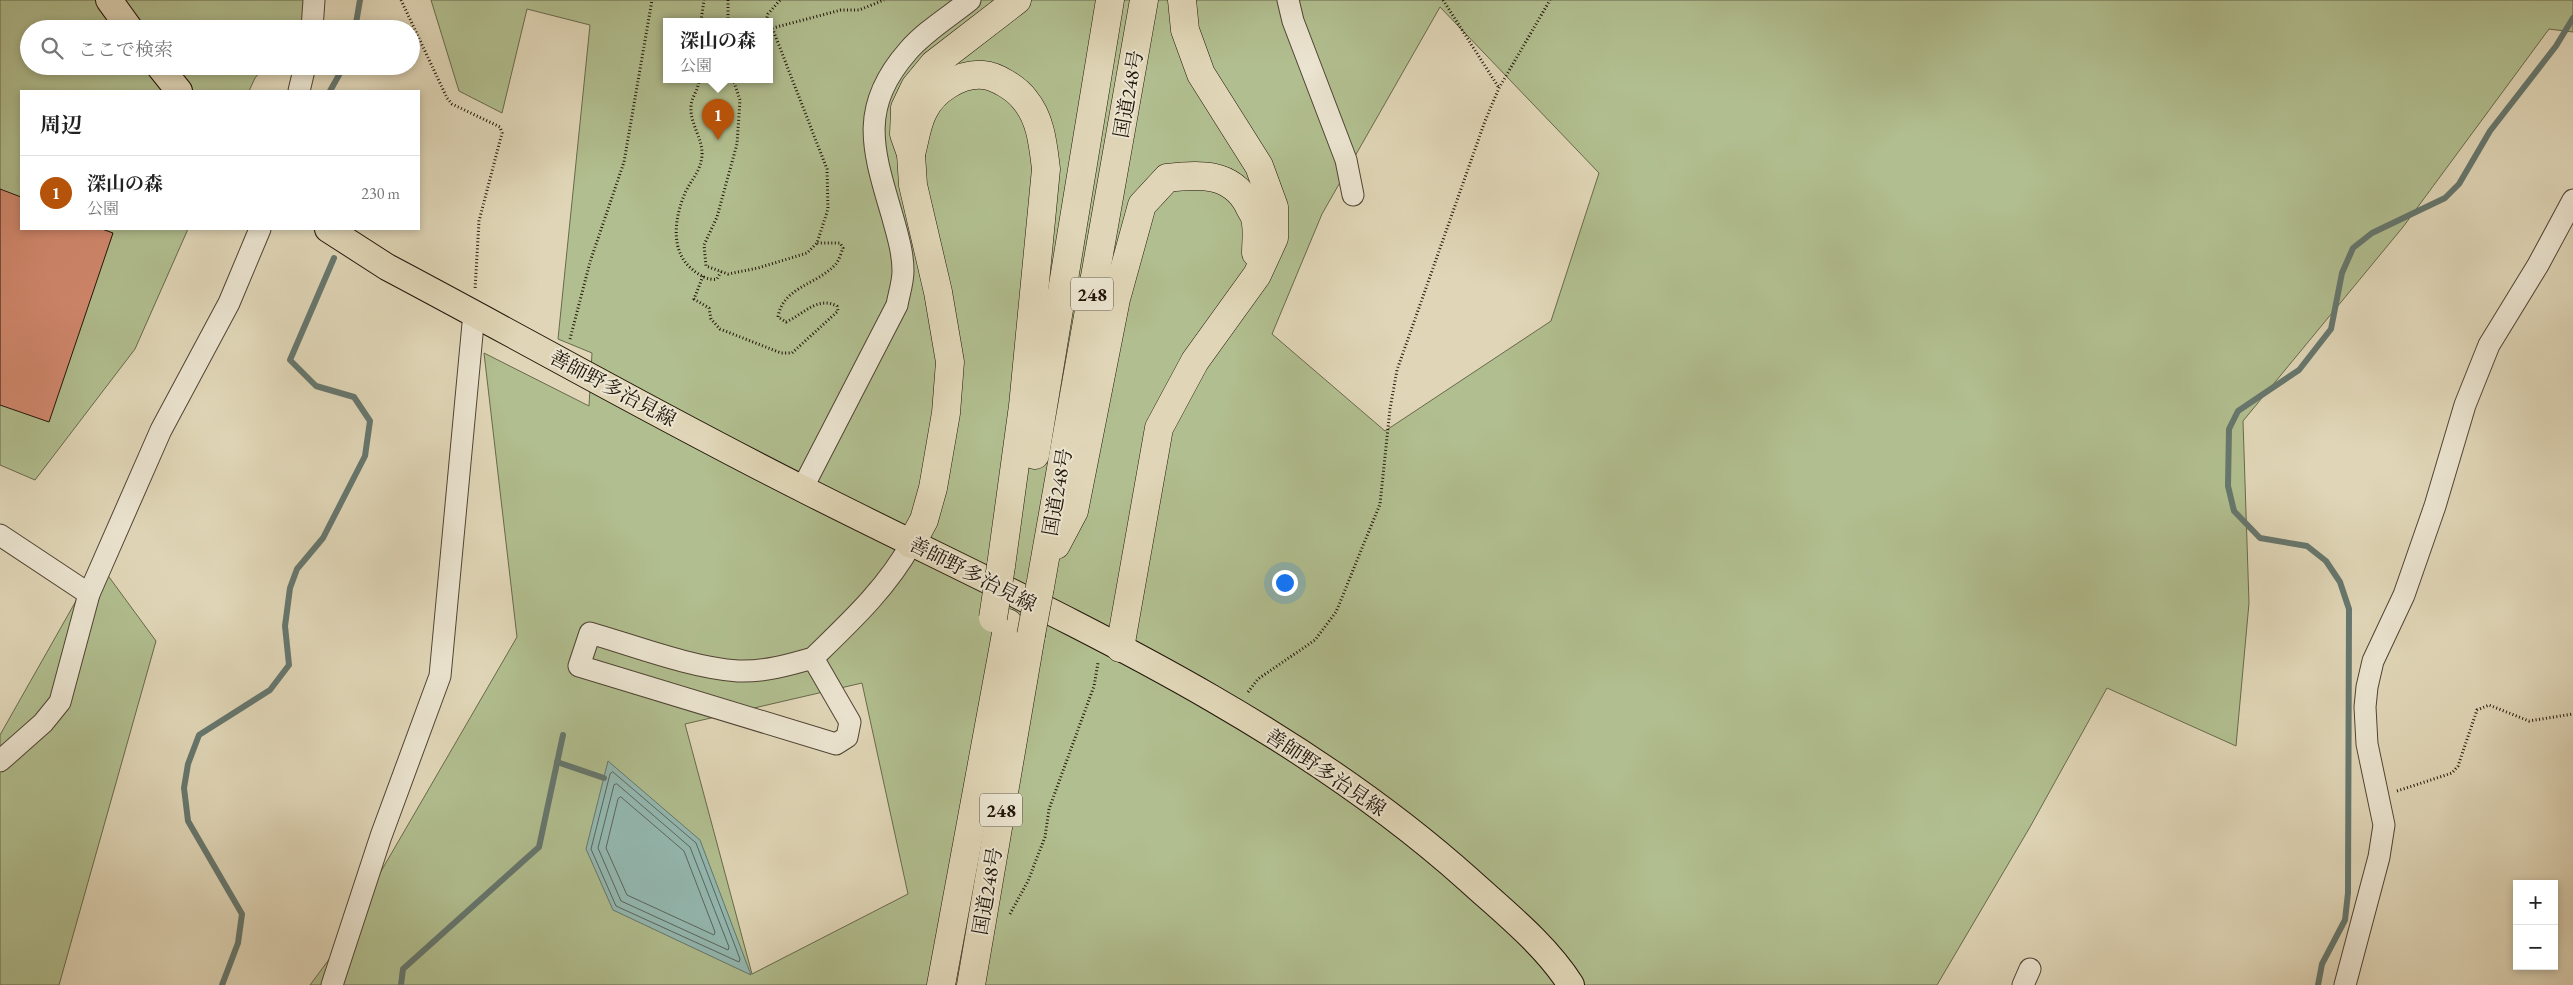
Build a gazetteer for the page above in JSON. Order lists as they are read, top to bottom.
{
  "streets": {
    "highway": ["国道248号", "248"],
    "main road": ["善師野多治見線"]
  },
  "page": {
    "popup": ["深山の森", "公園"],
    "search": "ここで検索",
    "heading": "周辺",
    "pins": "1",
    "list": [
      {
        "mark": "1",
        "name": "深山の森",
        "note": "公園",
        "value": "230 m"
      }
    ],
    "map_buttons": ["+", "−"]
  }
}
